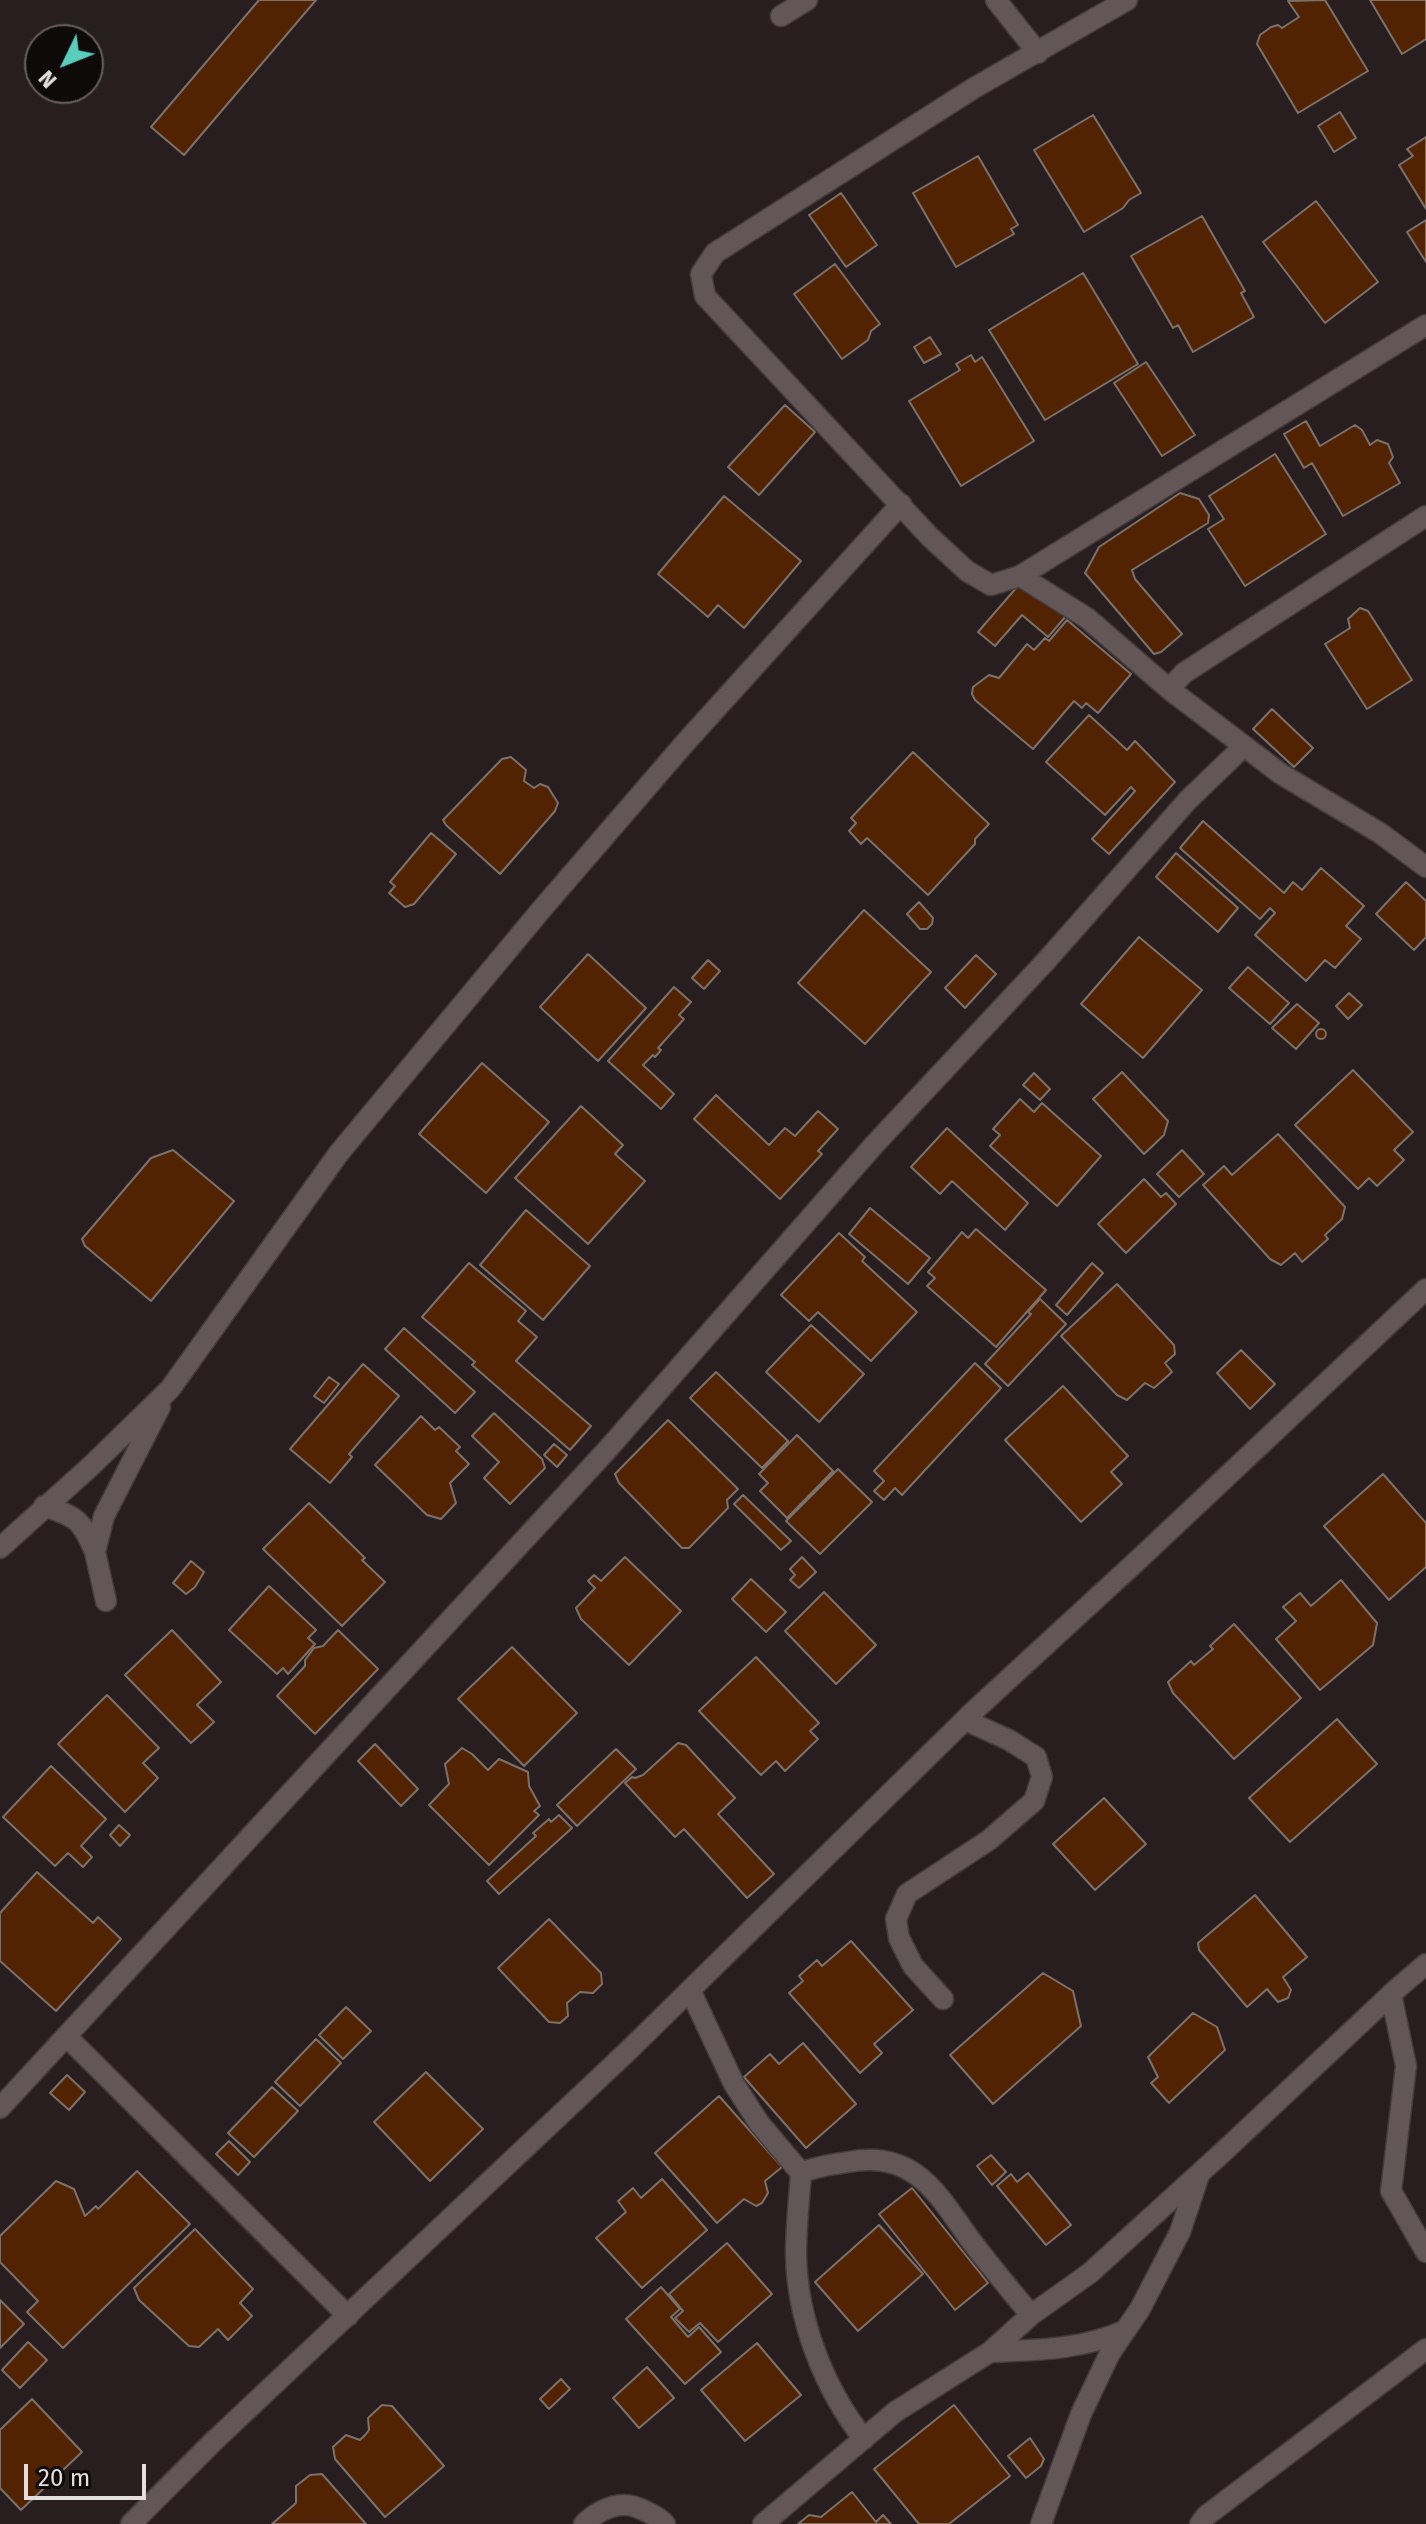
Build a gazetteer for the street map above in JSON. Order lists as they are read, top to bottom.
{
  "scale_bar": "20 m",
  "north": "bottom left"
}
